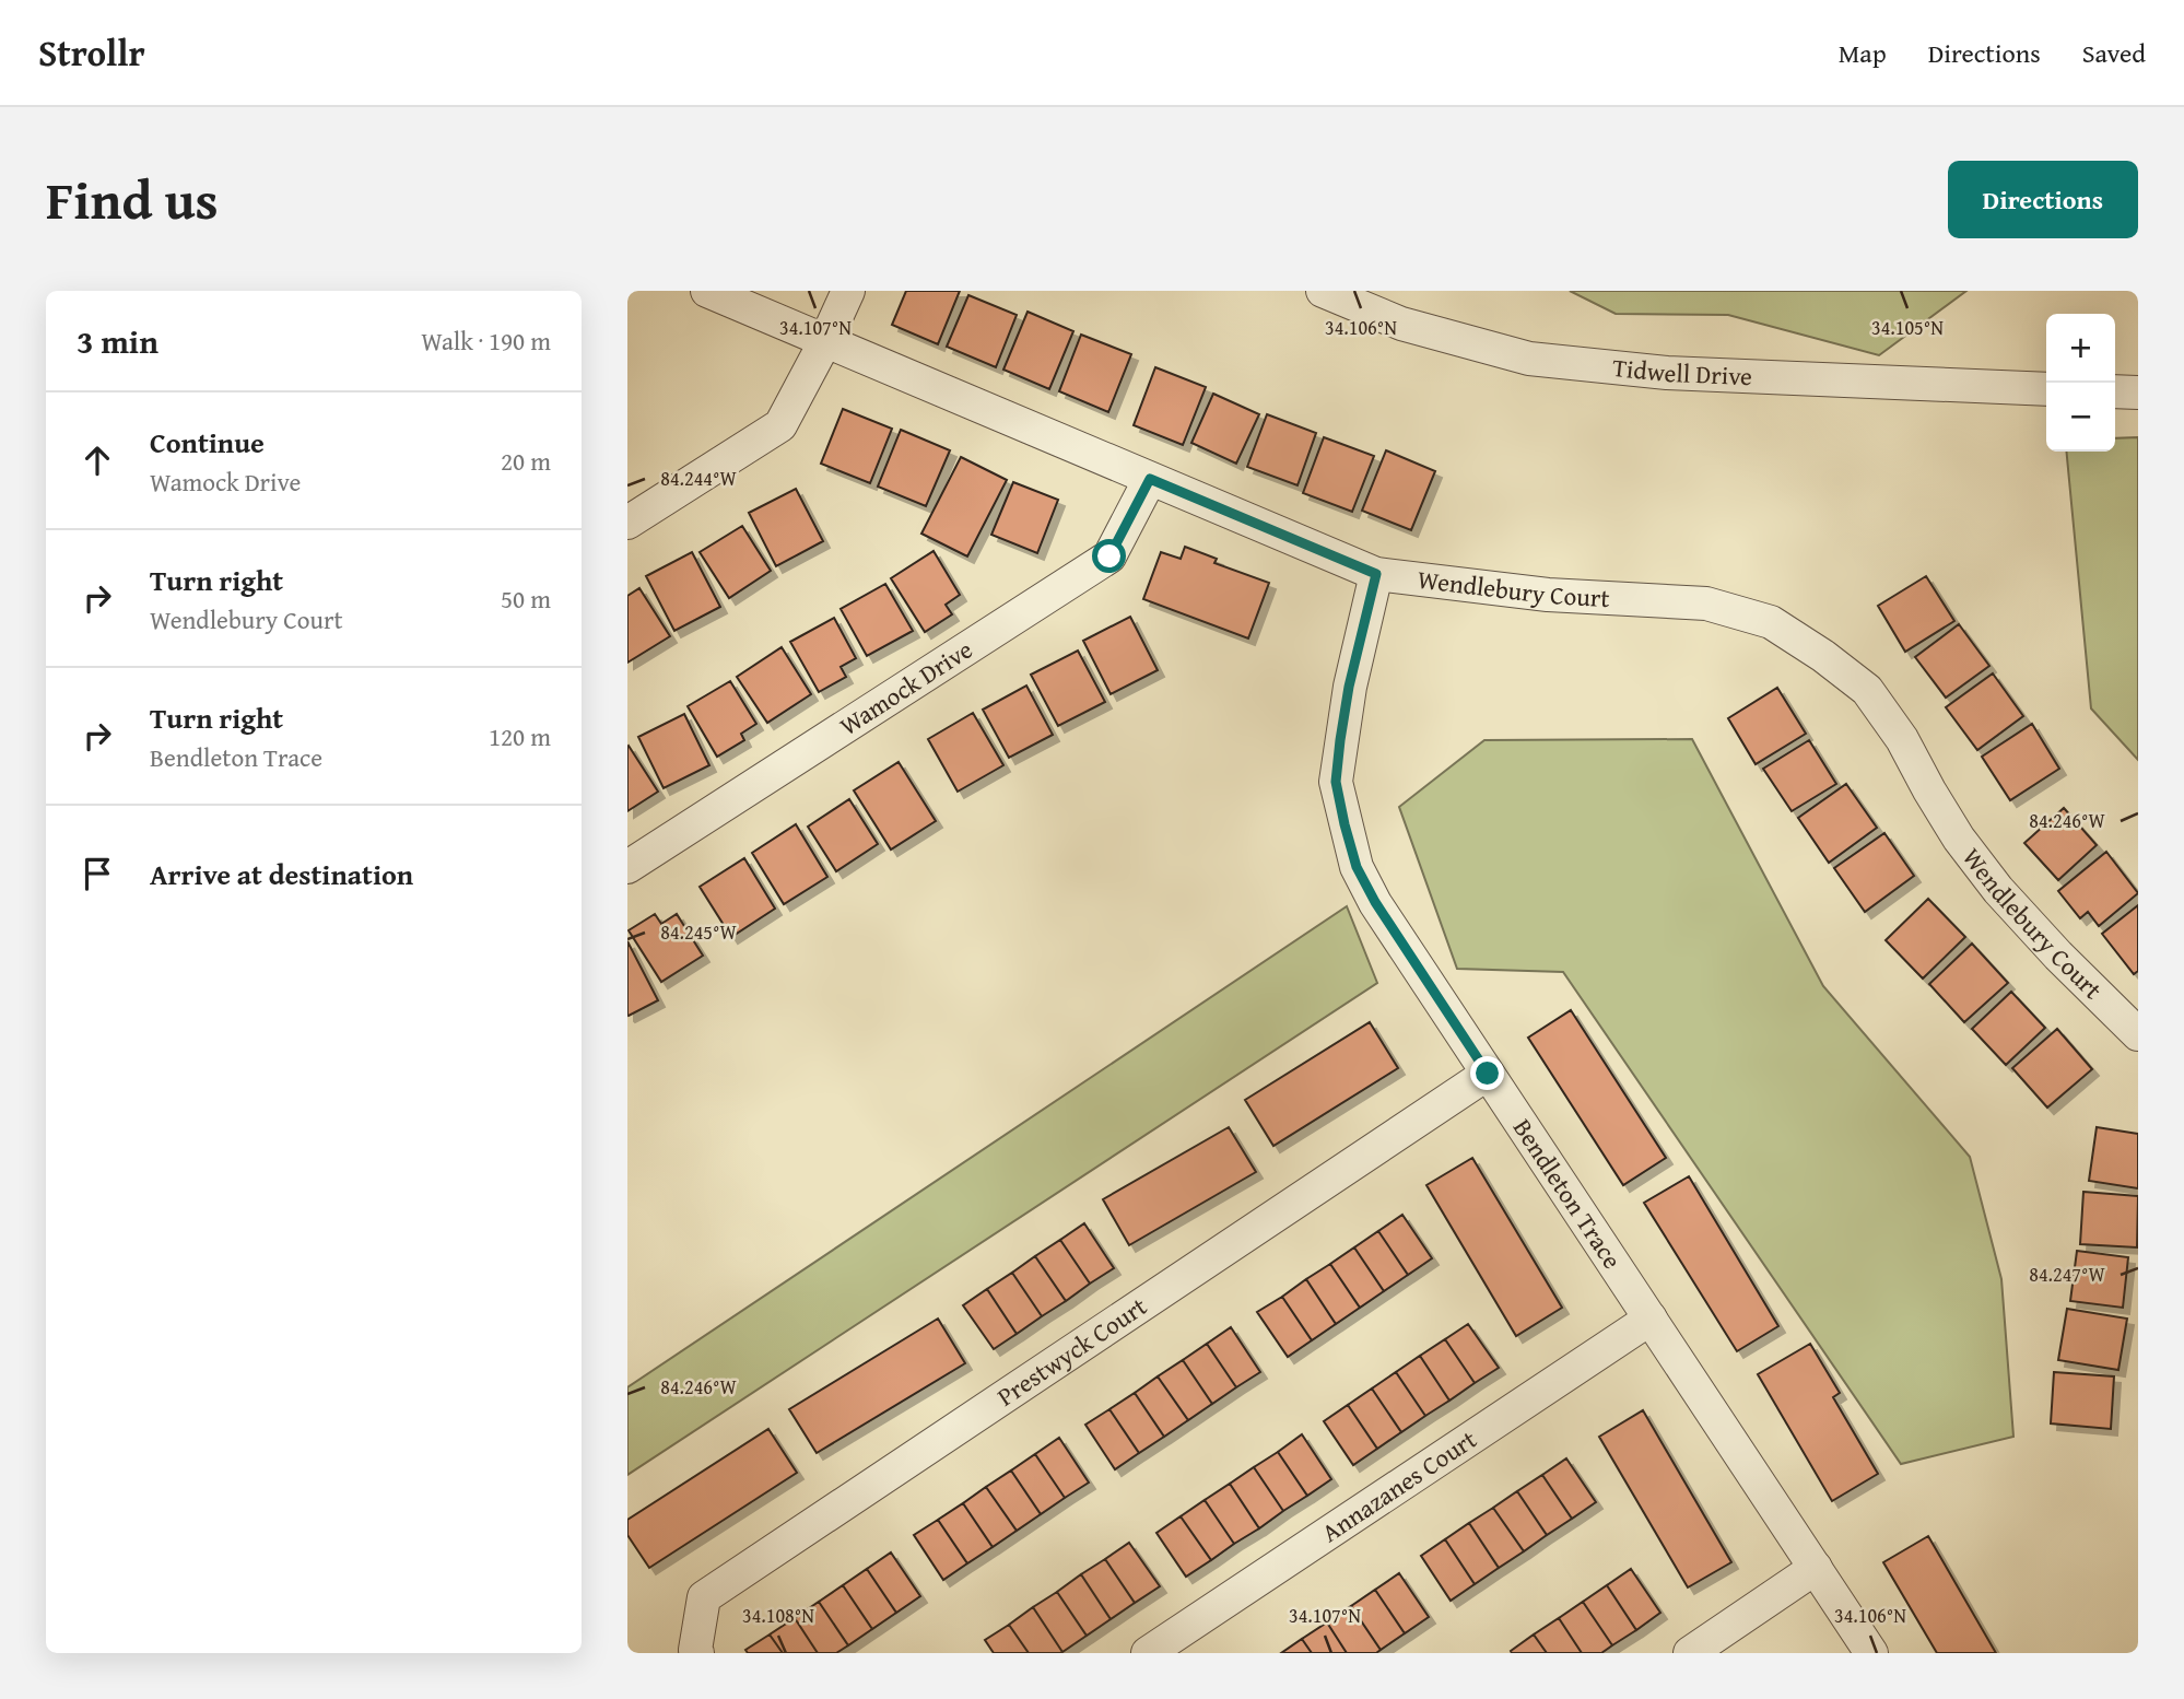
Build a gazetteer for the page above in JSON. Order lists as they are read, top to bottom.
{
  "streets": {
    "street": [
      "Tidwell Drive",
      "Wendlebury Court",
      "Wamock Drive",
      "Bendleton Trace",
      "Prestwyck Court",
      "Annazanes Court"
    ]
  },
  "crossings": [
    ["Wendlebury Court", "Wamock Drive"],
    ["Wendlebury Court", "Bendleton Trace"],
    ["Bendleton Trace", "Prestwyck Court"],
    ["Bendleton Trace", "Annazanes Court"]
  ],
  "page": {
    "header": "Strollr",
    "nav": ["Map", "Directions", "Saved"],
    "title": "Find us",
    "buttons": "Directions",
    "heading": ["3 min", "Walk · 190 m"],
    "map_buttons": ["+", "−"],
    "list": [
      ["Continue", "Wamock Drive", "20 m"],
      ["Turn right", "Wendlebury Court", "50 m"],
      ["Turn right", "Bendleton Trace", "120 m"],
      "Arrive at destination"
    ]
  },
  "coordinates": [
    "34.107°N",
    "34.106°N",
    "34.105°N",
    "84.244°W",
    "84.246°W",
    "84.245°W",
    "84.247°W",
    "34.108°N"
  ]
}
